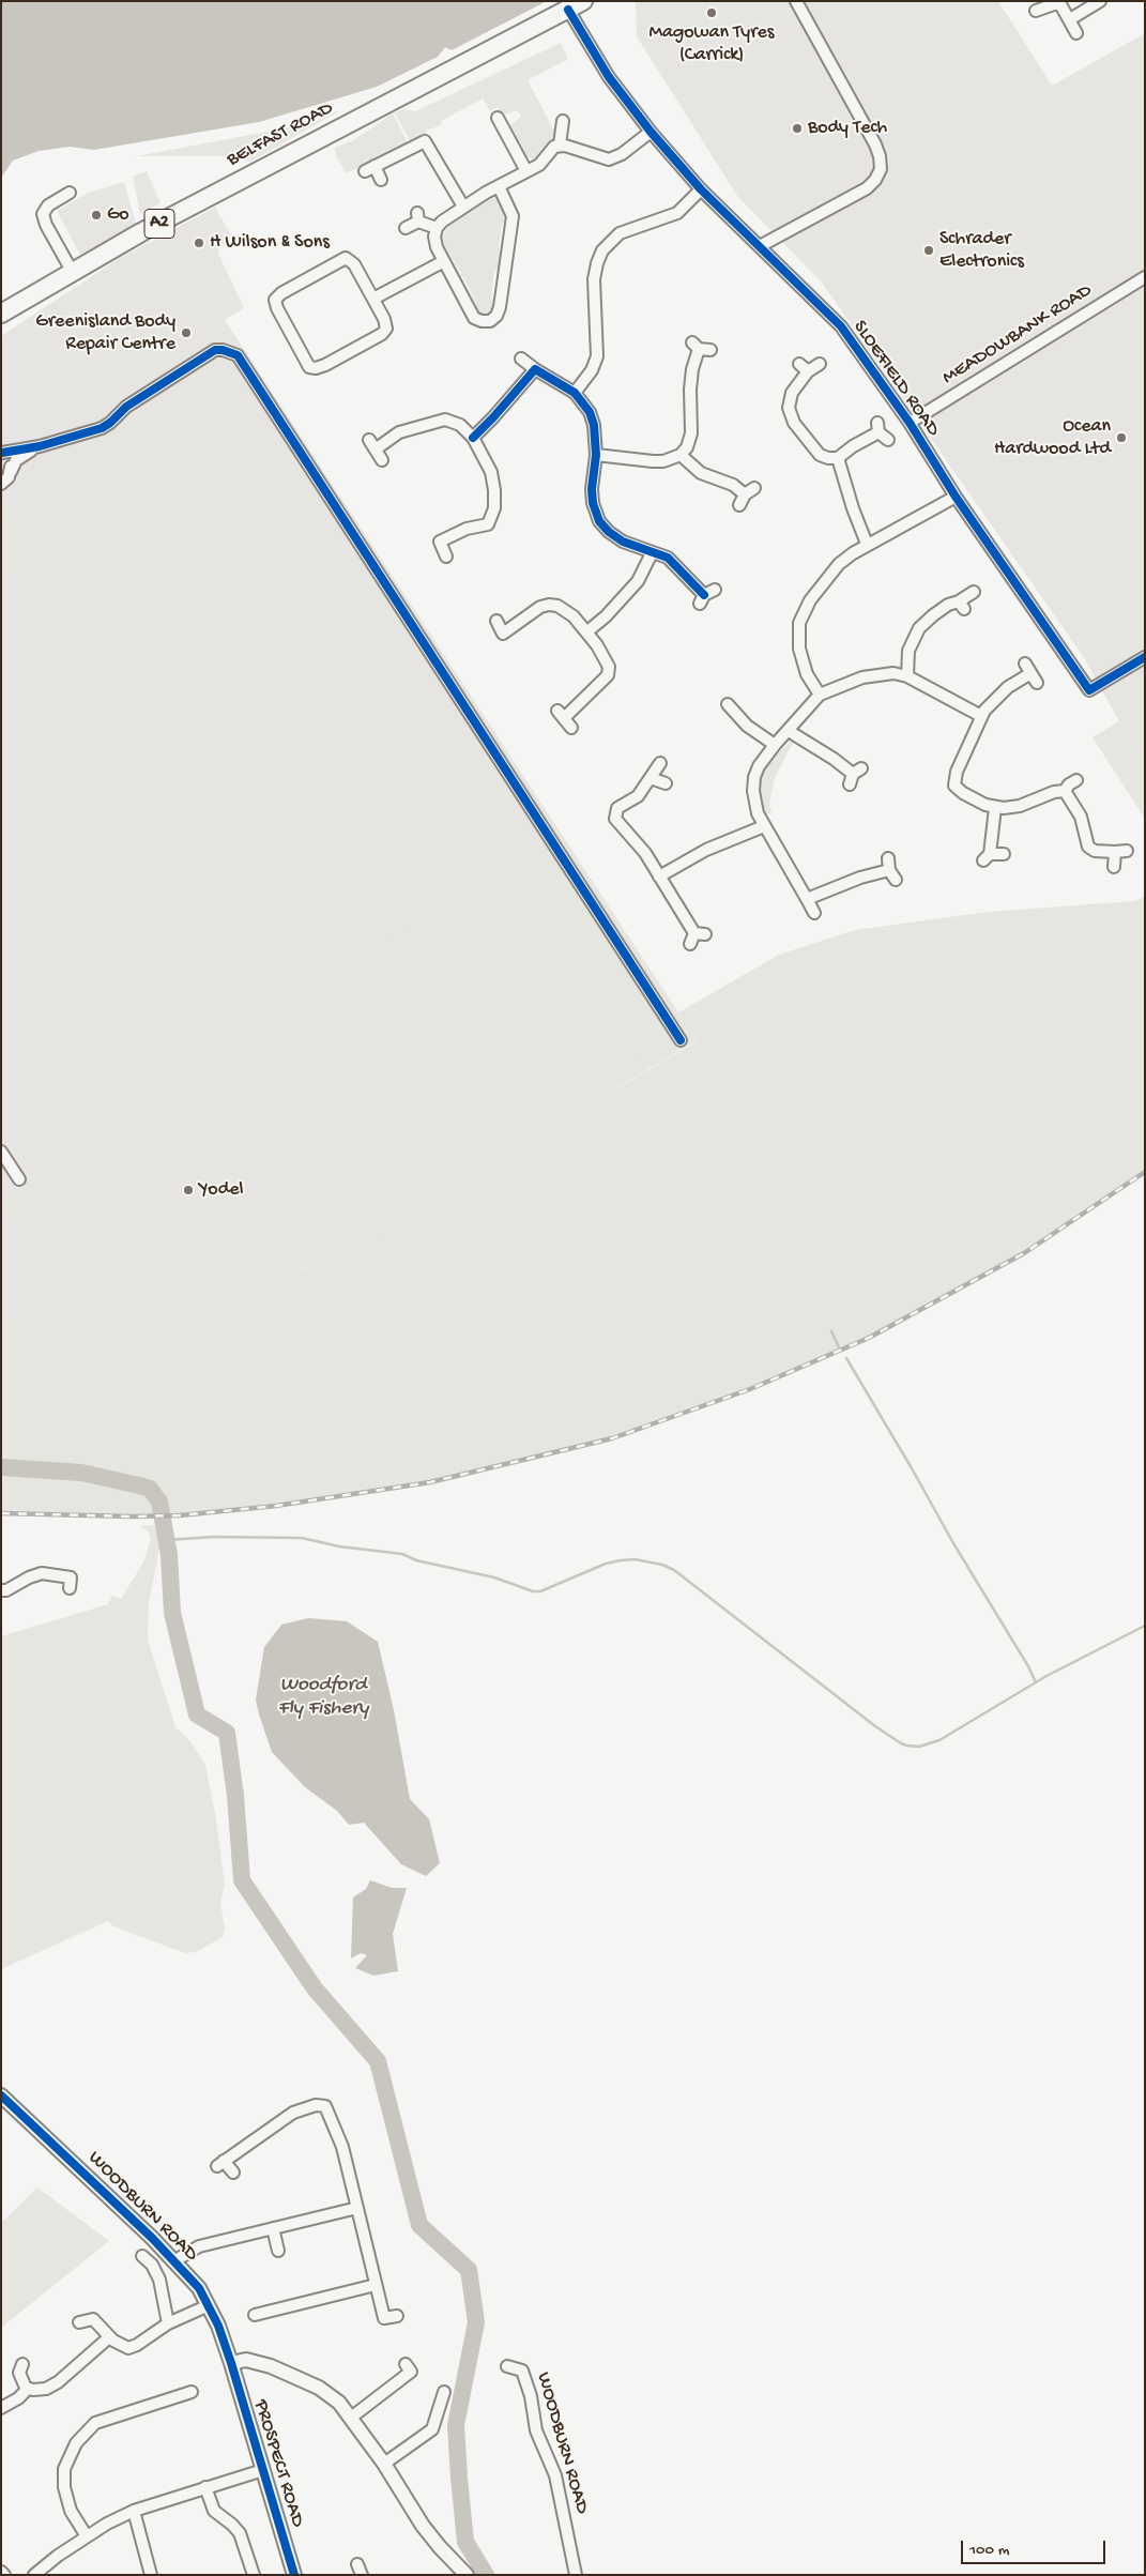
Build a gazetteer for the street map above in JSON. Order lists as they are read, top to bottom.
{
  "streets": {
    "highway": ["BELFAST ROAD", "A2"],
    "street": [
      "MEADOWBANK ROAD",
      "SLOEFIELD ROAD",
      "WOODBURN ROAD",
      "PROSPECT ROAD"
    ]
  },
  "crossings": [
    ["BELFAST ROAD", "SLOEFIELD ROAD"],
    ["MEADOWBANK ROAD", "SLOEFIELD ROAD"],
    ["WOODBURN ROAD", "PROSPECT ROAD"]
  ],
  "water": ["Woodford Fly Fishery"],
  "places": [
    "Magowan Tyres (Carrick)",
    "Body Tech",
    "Go",
    "H Wilson & Sons",
    "Schrader Electronics",
    "Greenisland Body Repair Centre",
    "Ocean Hardwood Ltd",
    "Yodel"
  ],
  "scale_bar": "100 m"
}
